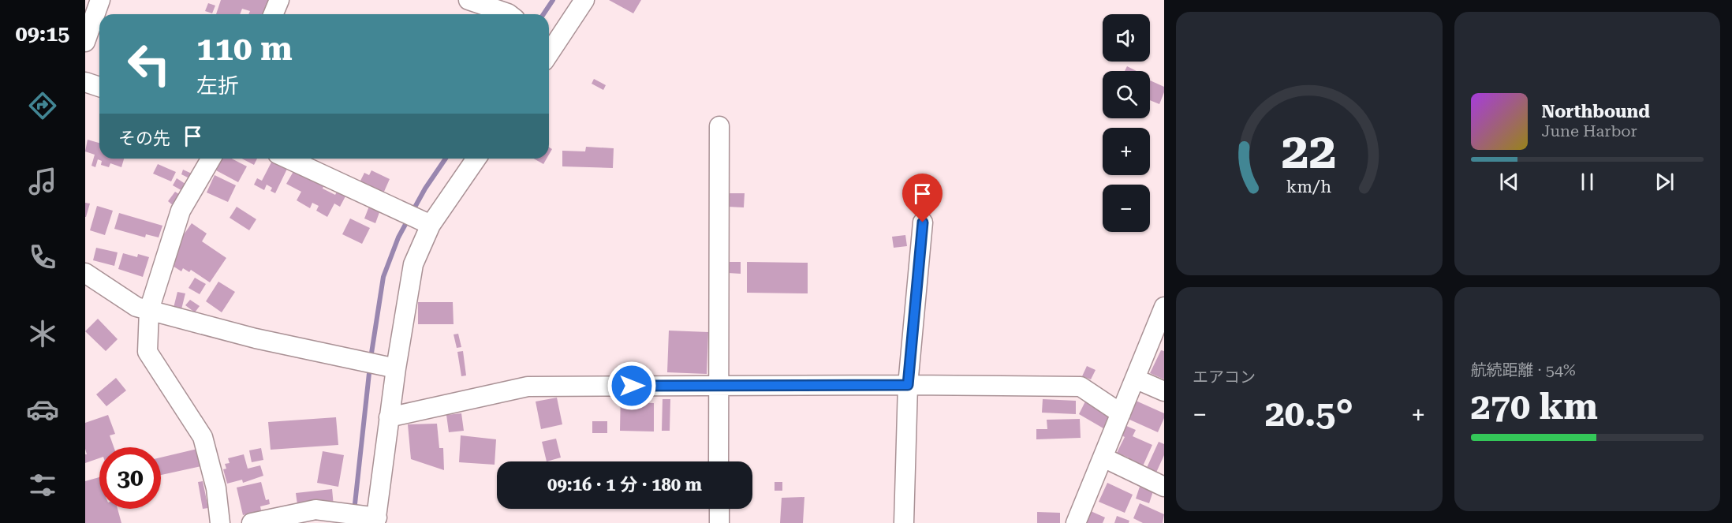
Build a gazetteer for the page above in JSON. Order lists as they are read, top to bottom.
{
  "page": {
    "tabs": "09:15",
    "map_buttons": ["+", "−"],
    "turn": ["110 m", "左折"],
    "song": ["Northbound", "June Harbor"],
    "then": "その先",
    "tile": [
      "エアコン",
      ["航続距離 · 54%", "270 km"]
    ],
    "heat": ["−", "20.5°", "+"],
    "limit": "30",
    "trip": "09:16 · 1 分 · 180 m",
    "gauge": ["22", "km/h"]
  }
}
